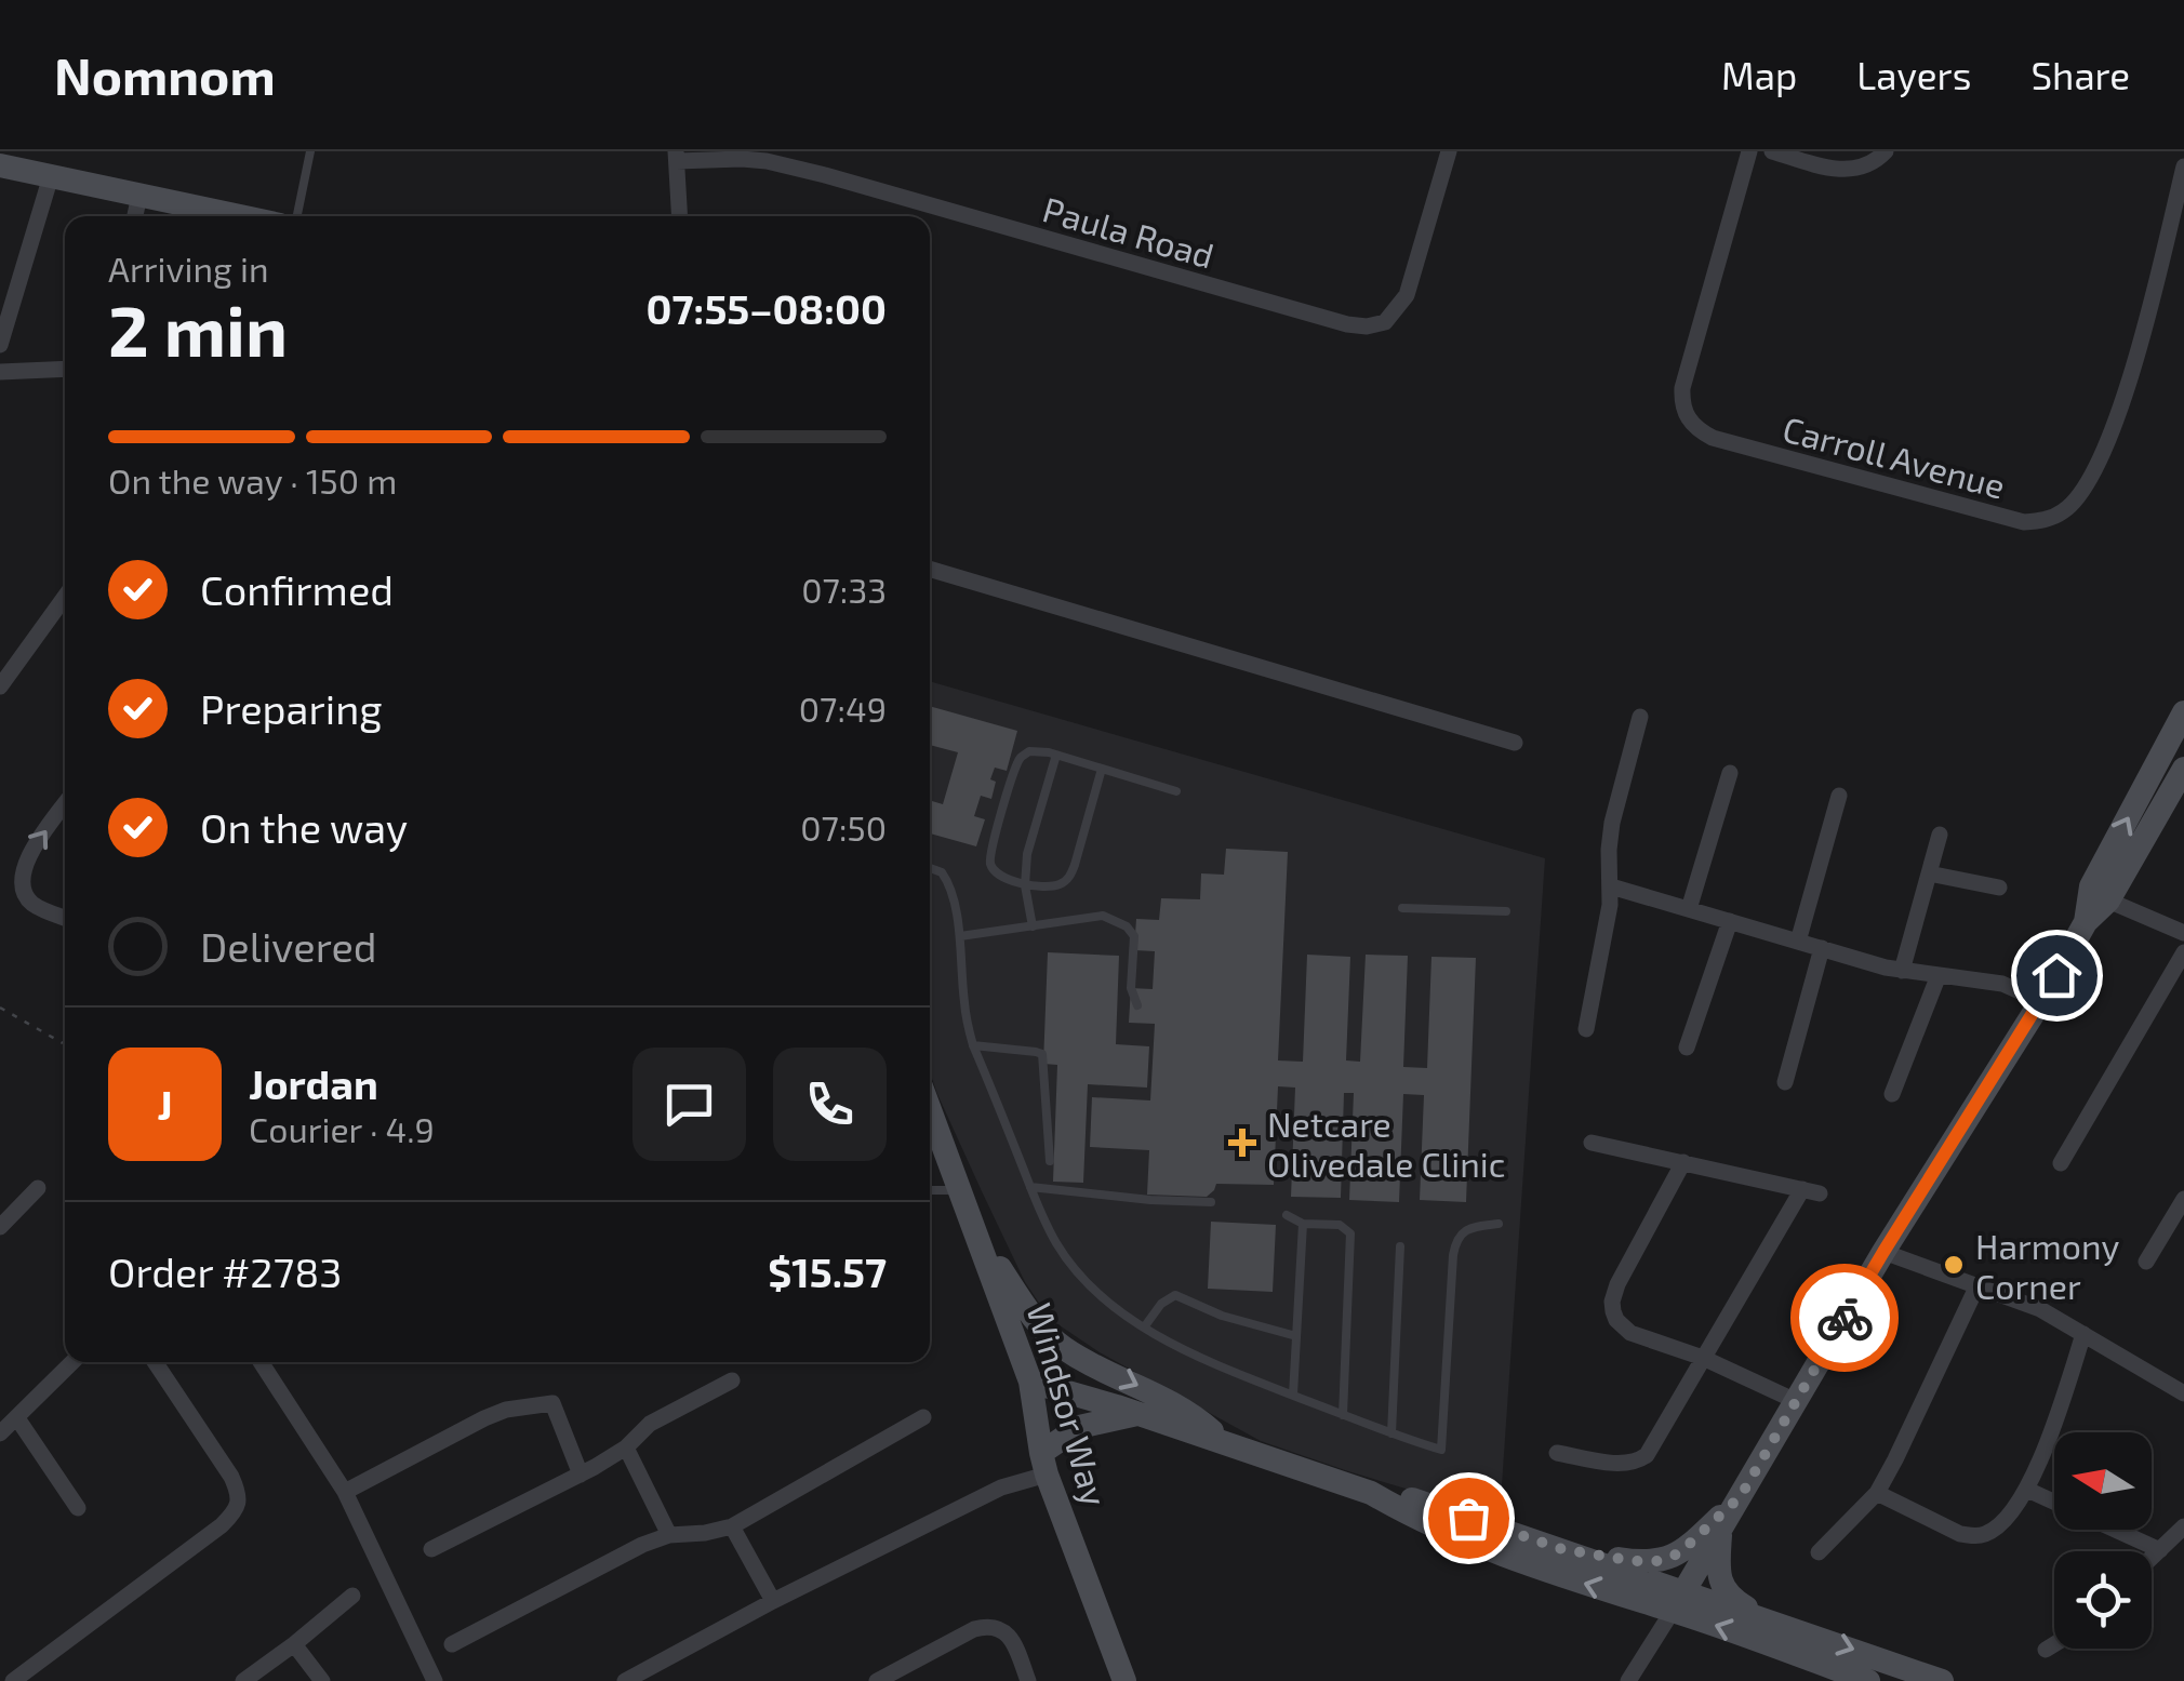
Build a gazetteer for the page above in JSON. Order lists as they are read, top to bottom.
{
  "streets": {
    "street": ["Paula Road", "Carroll Avenue", "Windsor Way"]
  },
  "places": {
    "health": ["Netcare Olivedale Clinic"],
    "other": ["Harmony Corner"]
  },
  "north": "left",
  "page": {
    "header": "Nomnom",
    "nav": ["Map", "Layers", "Share"],
    "heading": ["2 min", "Arriving in", "07:55–08:00"],
    "panel": [
      "Jordan",
      "Courier · 4.9",
      "Order #2783",
      "$15.57"
    ],
    "bar": "On the way · 150 m",
    "list": [
      ["Confirmed", "07:33"],
      ["Preparing", "07:49"],
      ["On the way", "07:50"],
      "Delivered"
    ],
    "round": "J"
  }
}
